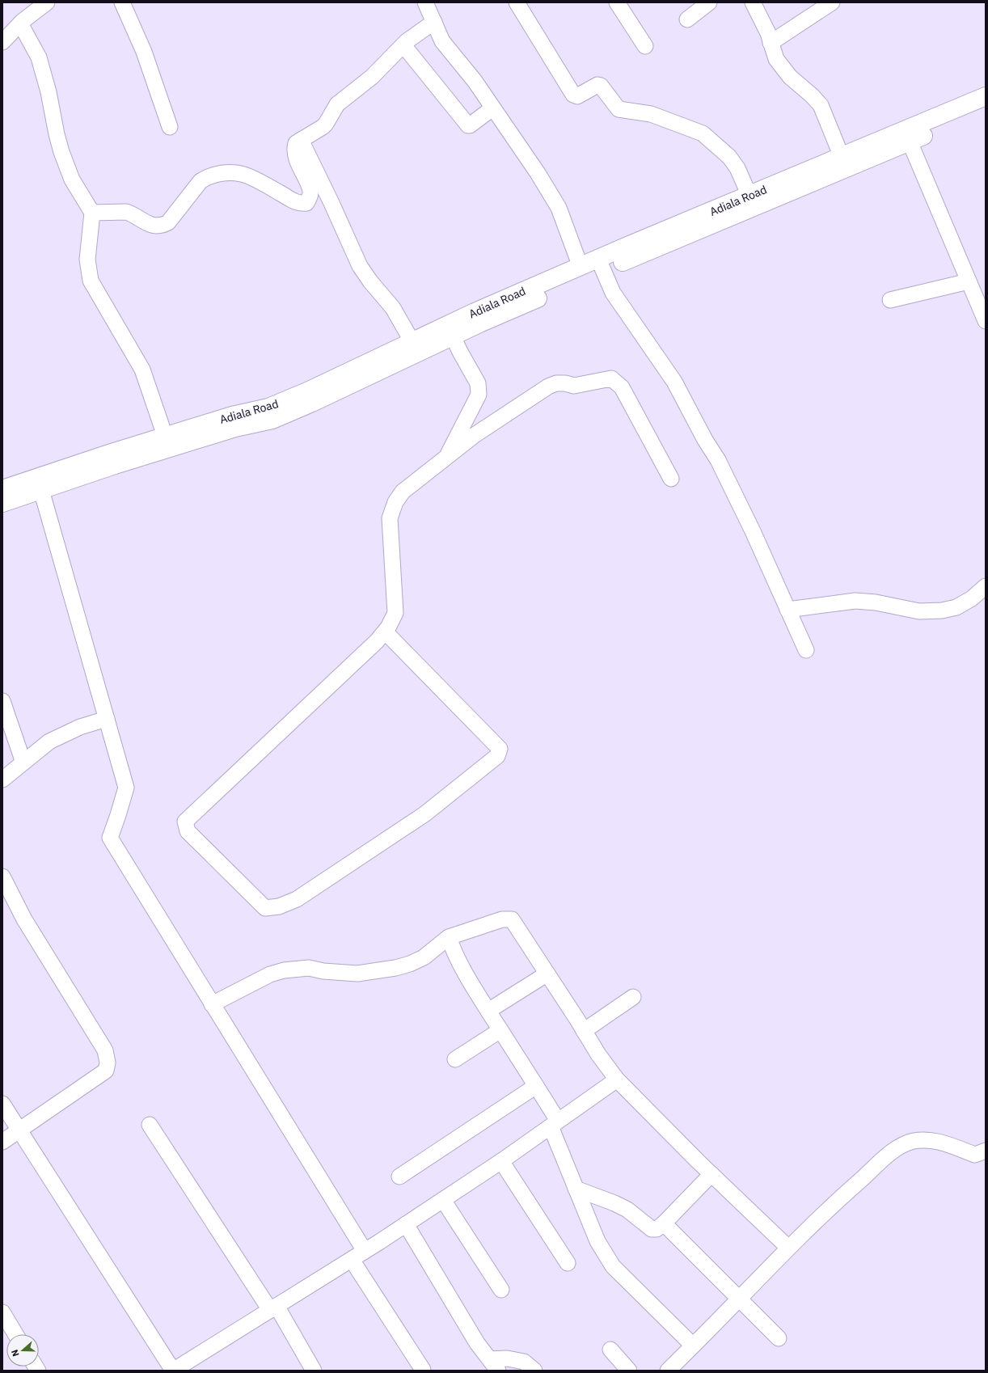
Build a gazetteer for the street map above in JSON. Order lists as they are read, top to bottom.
{
  "streets": {
    "main road": ["Adiala Road"]
  },
  "north": "left"
}
